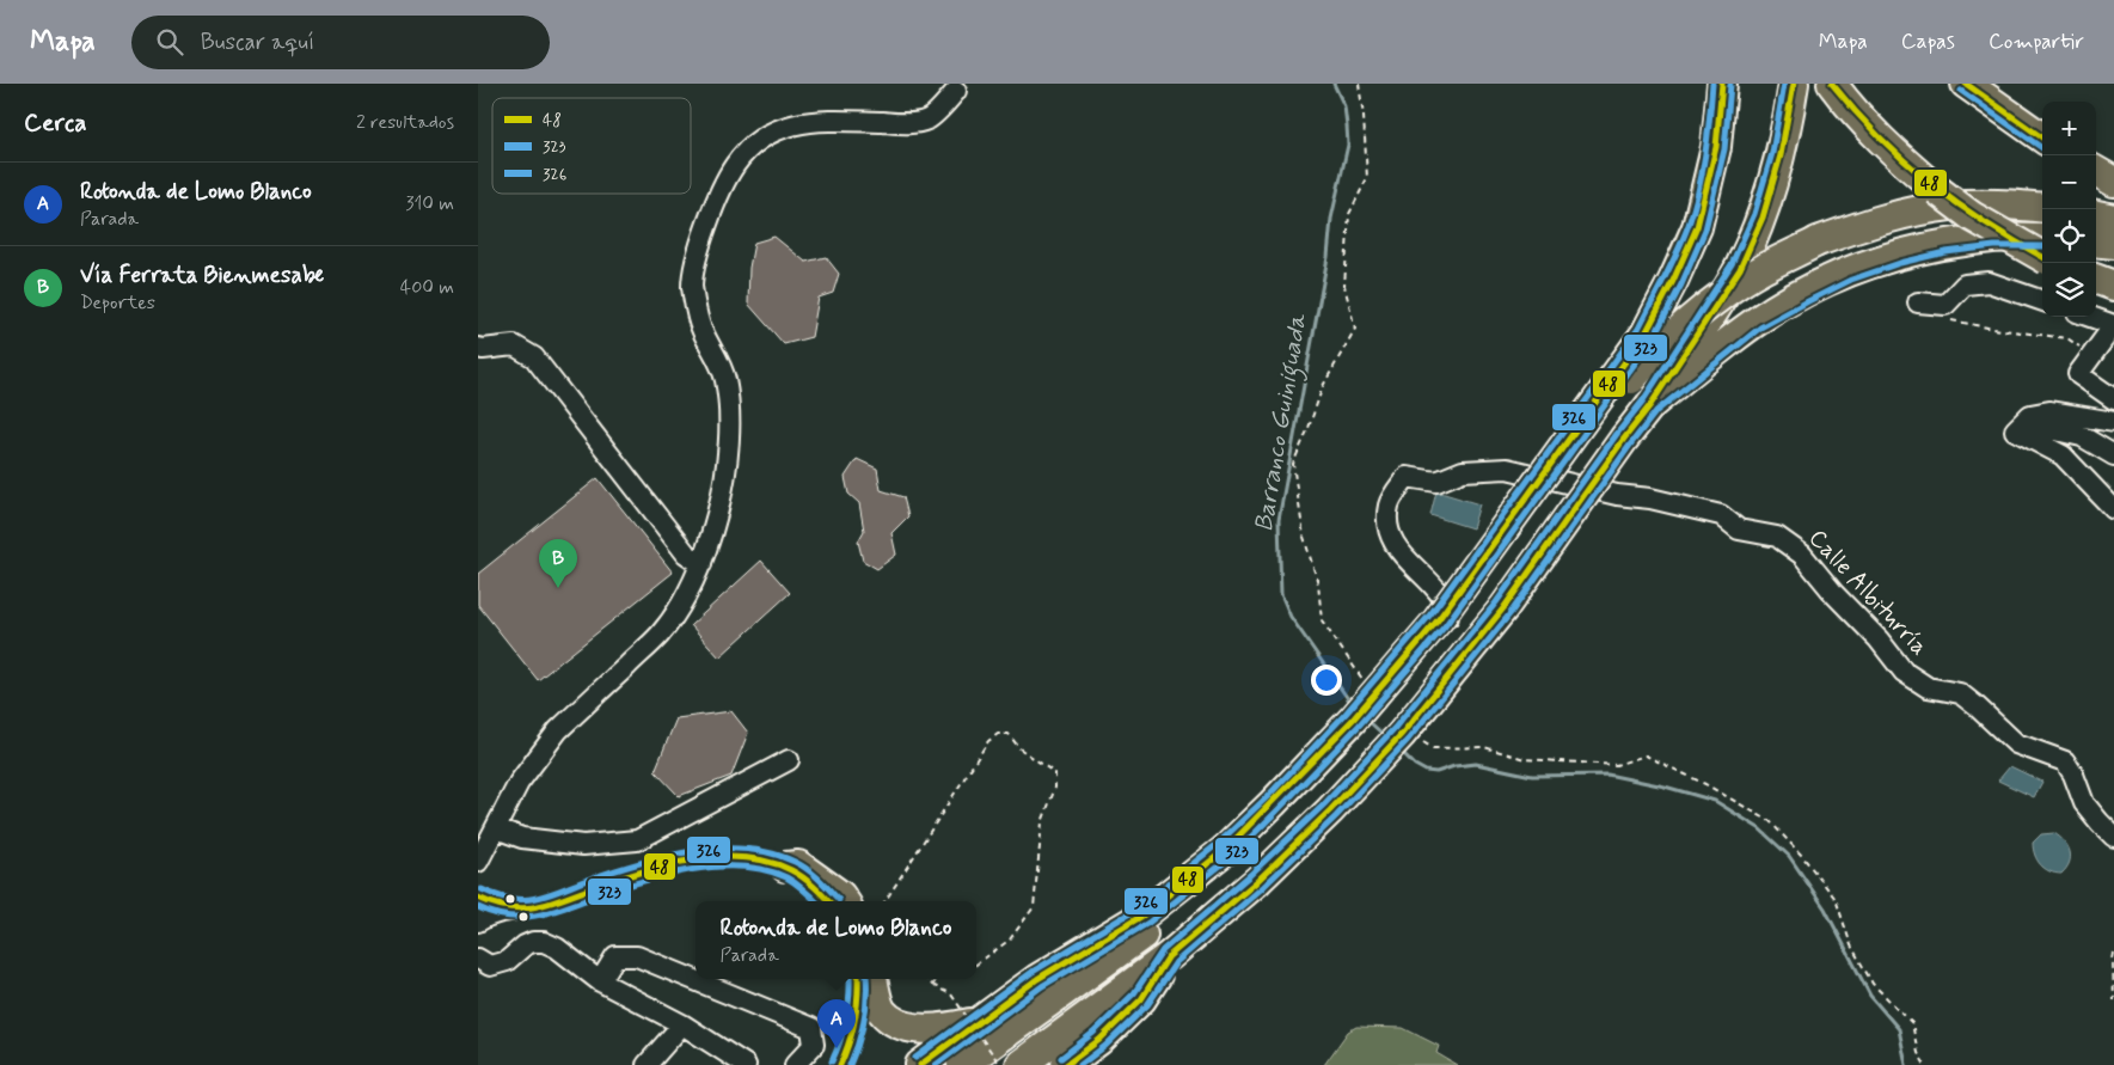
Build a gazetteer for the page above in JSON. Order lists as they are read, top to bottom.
{
  "streets": {
    "street": ["Calle Albiturría"]
  },
  "water": ["Barranco Guiniguada"],
  "lines": ["transit line 48", "transit line 326", "transit line 323"],
  "legend": ["48", "323", "326"],
  "page": {
    "header": "Mapa",
    "search": "Buscar aquí",
    "nav": ["Mapa", "Capas", "Compartir"],
    "heading": ["Cerca", "2 resultados"],
    "map_buttons": ["+", "−"],
    "list": [
      {
        "mark": "A",
        "name": "Rotonda de Lomo Blanco",
        "note": "Parada",
        "value": "310 m"
      },
      {
        "mark": "B",
        "name": "Vía Ferrata Bienmesabe",
        "note": "Deportes",
        "value": "400 m"
      }
    ],
    "pins": ["B", "A"],
    "popup": ["Rotonda de Lomo Blanco", "Parada"]
  }
}
